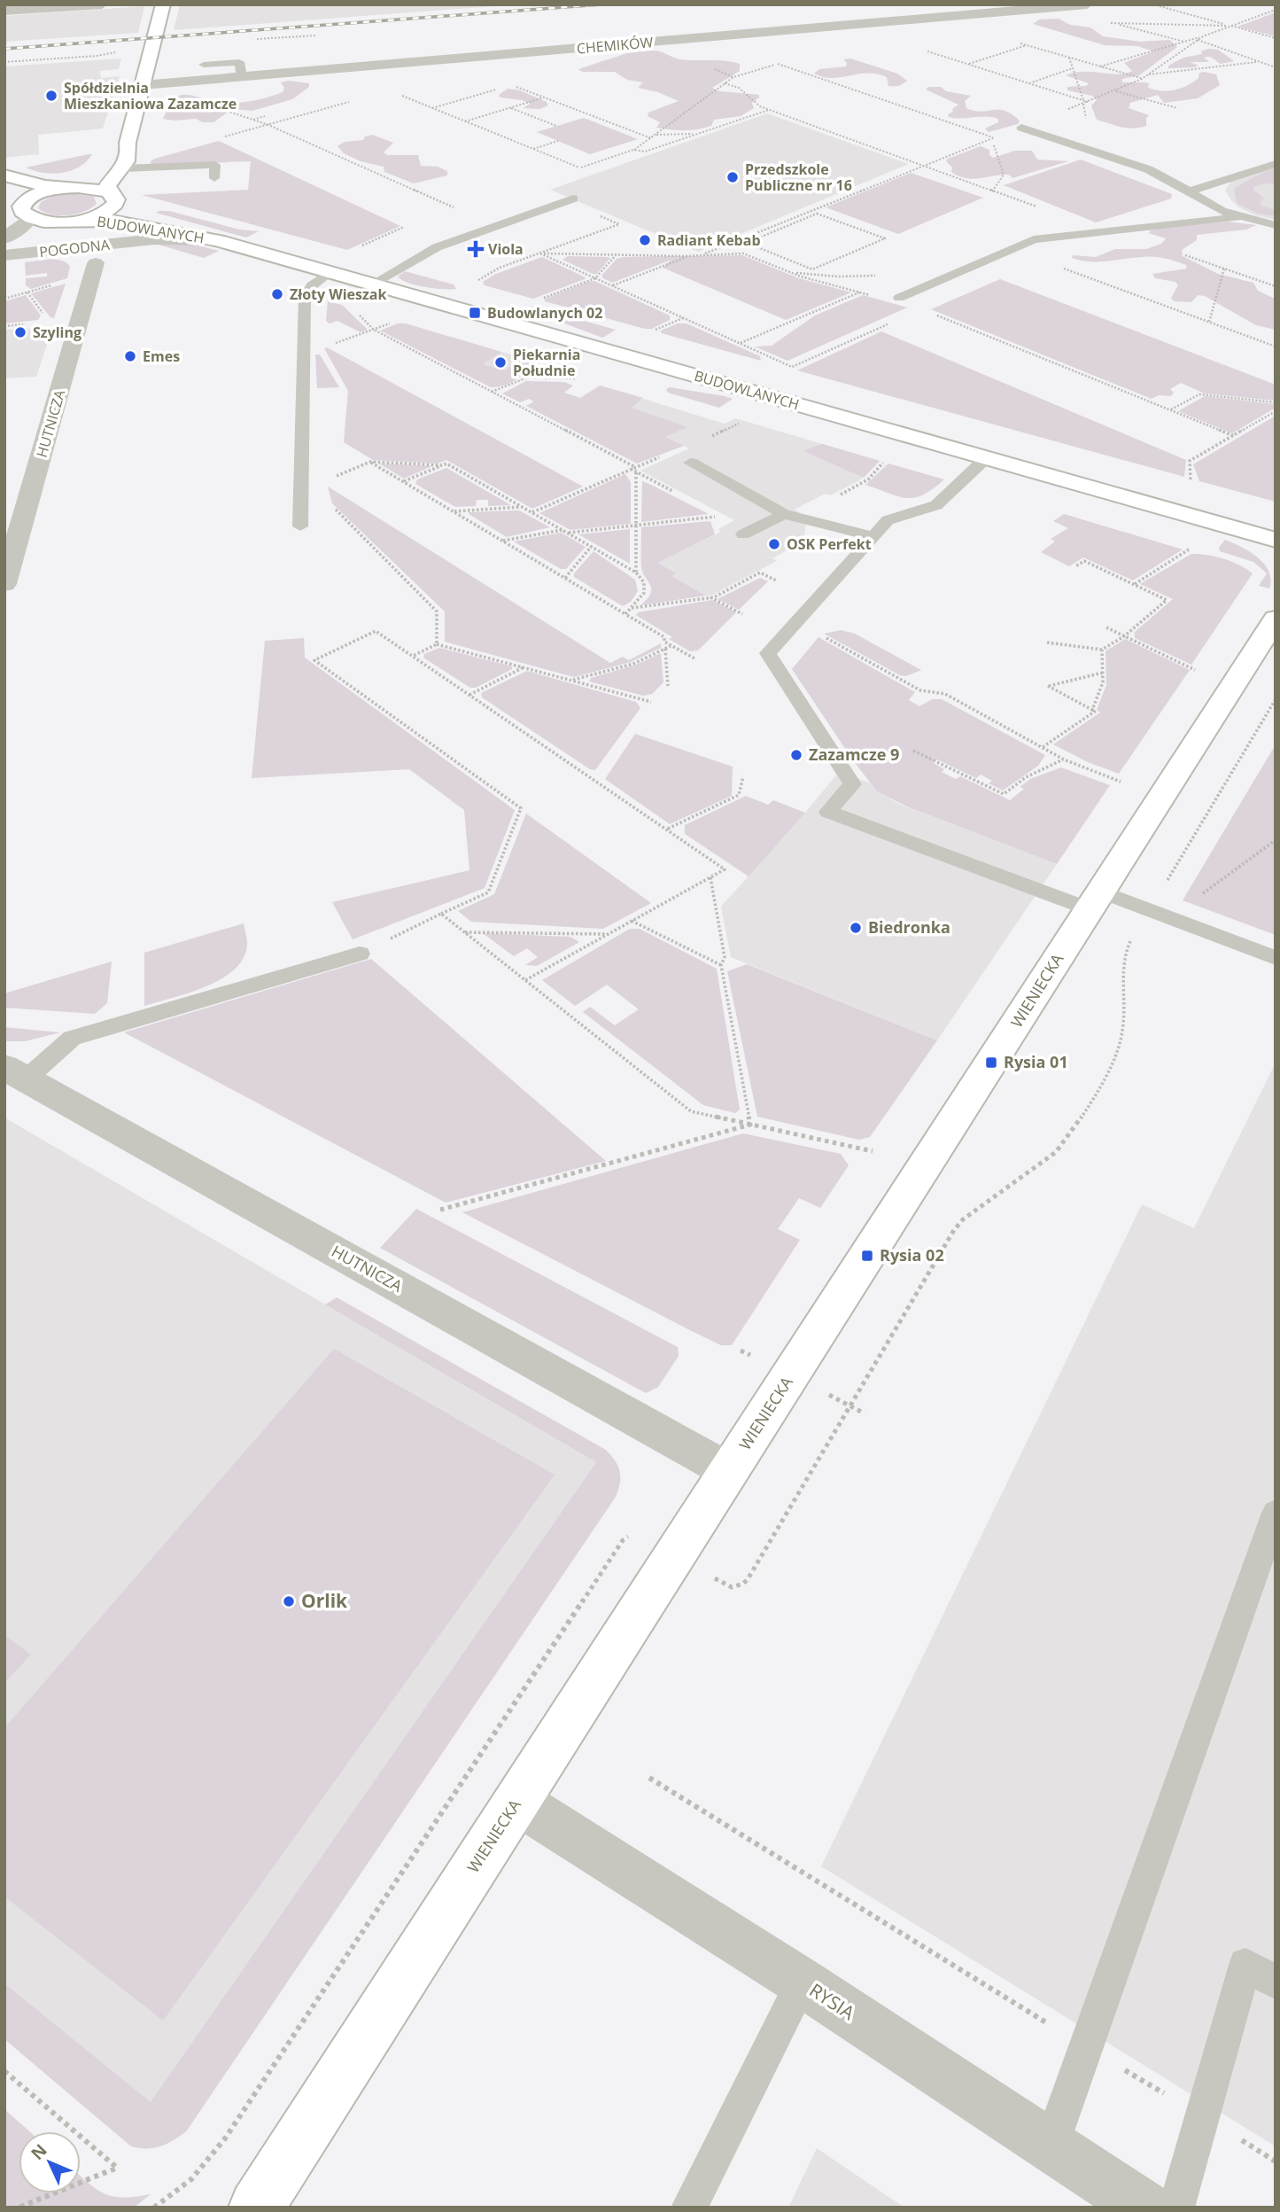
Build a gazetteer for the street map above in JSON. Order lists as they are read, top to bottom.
{
  "streets": {
    "street": [
      "CHEMIKÓW",
      "BUDOWLANYCH",
      "POGODNA",
      "HUTNICZA",
      "WIENIECKA",
      "RYSIA"
    ]
  },
  "crossings": [
    ["BUDOWLANYCH", "POGODNA"],
    ["HUTNICZA", "WIENIECKA"],
    ["WIENIECKA", "RYSIA"]
  ],
  "places": {
    "other": [
      "Spółdzielnia Mieszkaniowa Zazamcze",
      "Przedszkole Publiczne nr 16",
      "Radiant Kebab",
      "Złoty Wieszak",
      "Szyling",
      "Emes",
      "Piekarnia Południe",
      "OSK Perfekt",
      "Zazamcze 9",
      "Biedronka",
      "Orlik"
    ],
    "health": ["Viola"],
    "transit": ["Budowlanych 02", "Rysia 01", "Rysia 02"]
  },
  "north": "top left"
}
